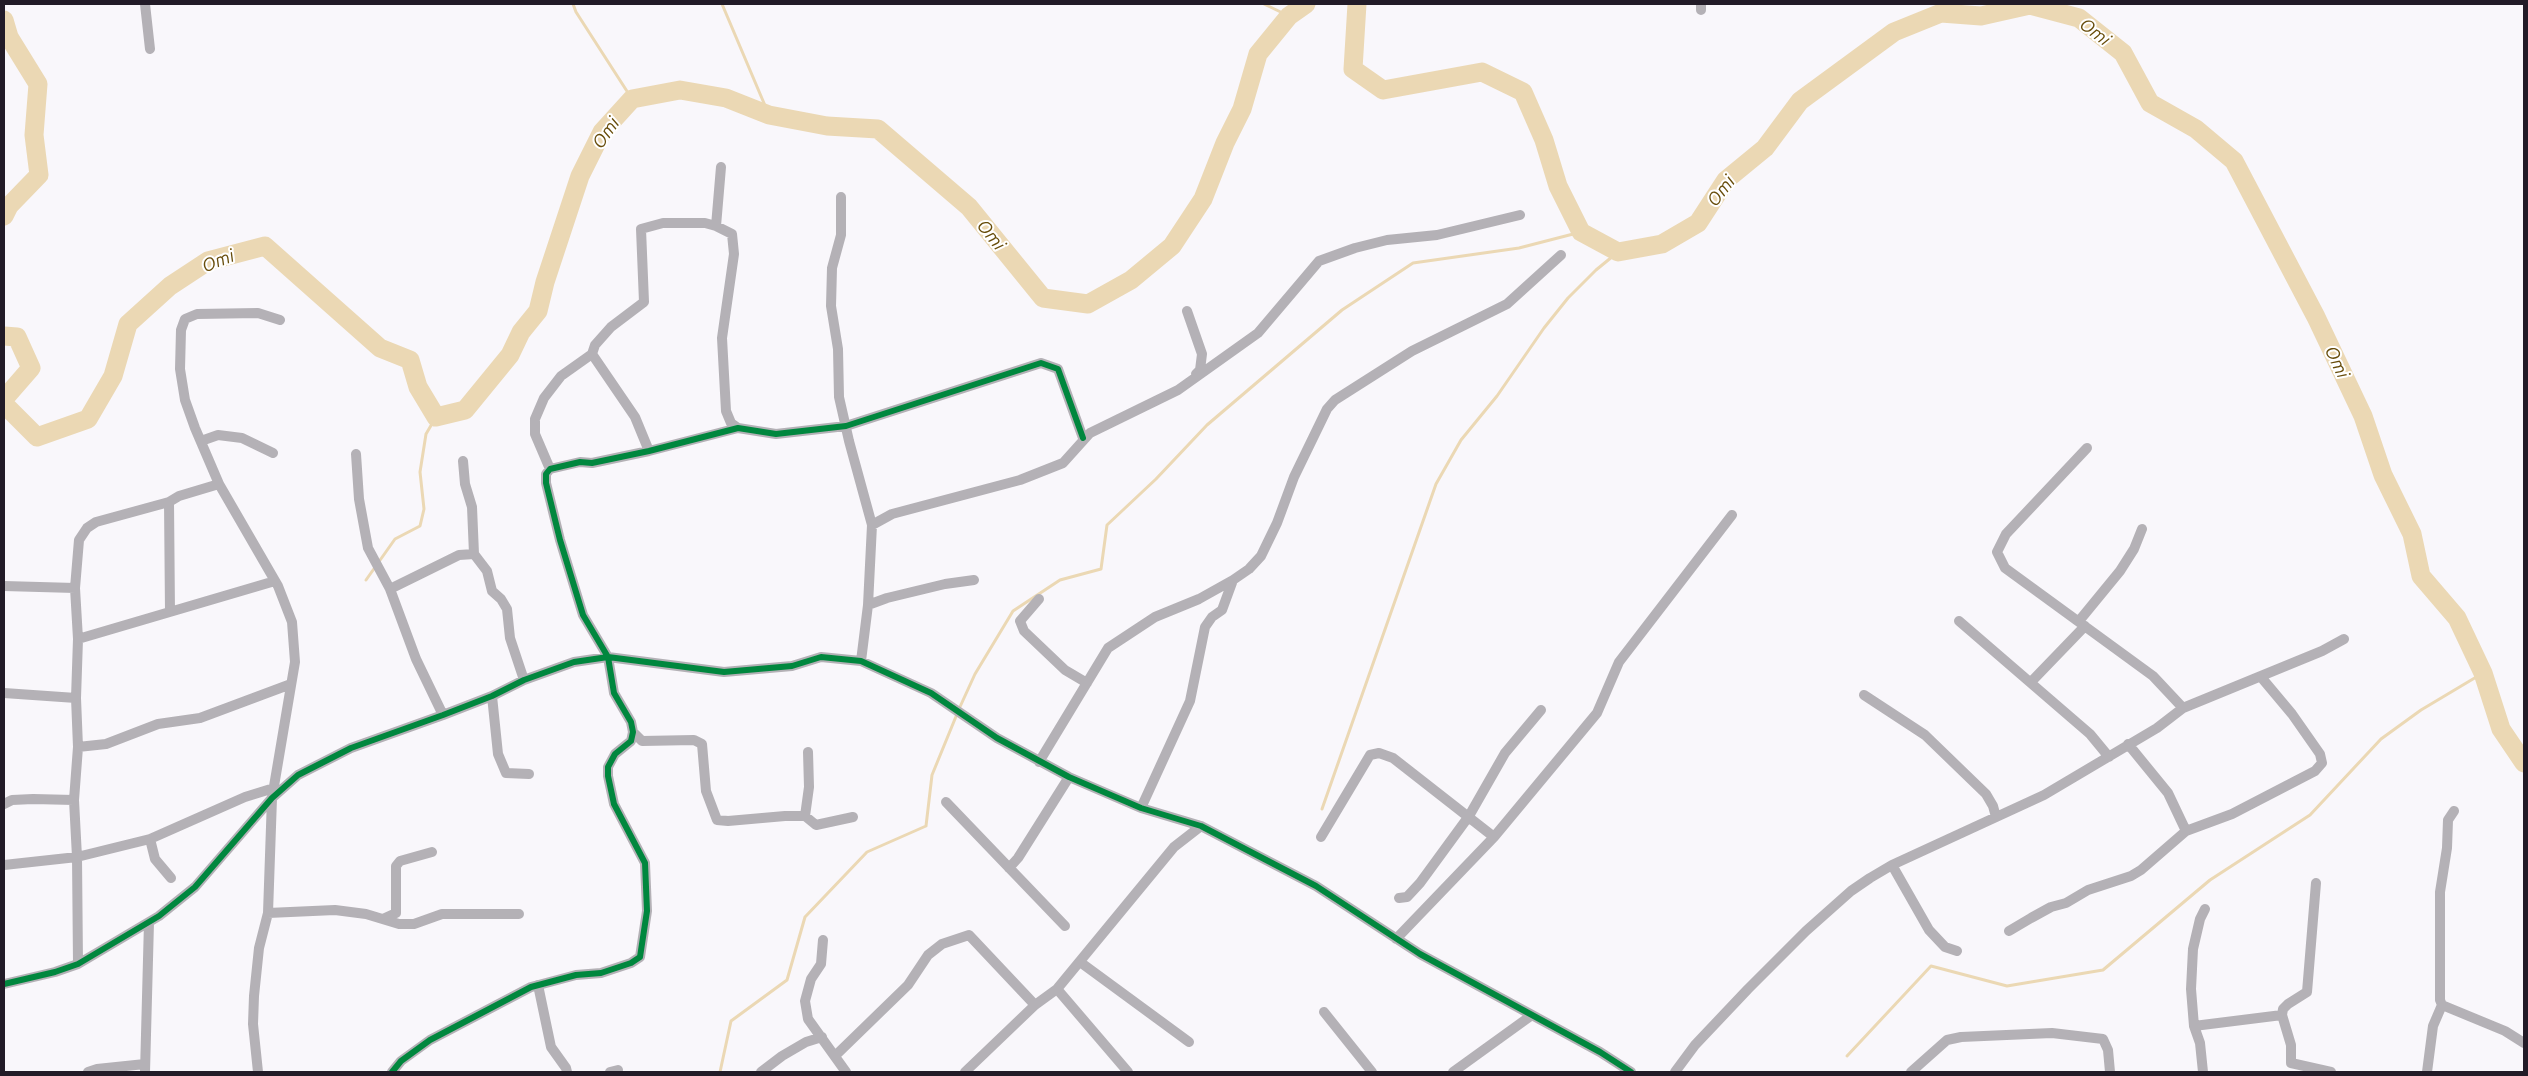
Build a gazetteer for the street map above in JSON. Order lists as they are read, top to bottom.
{
  "water": ["Omi"]
}
